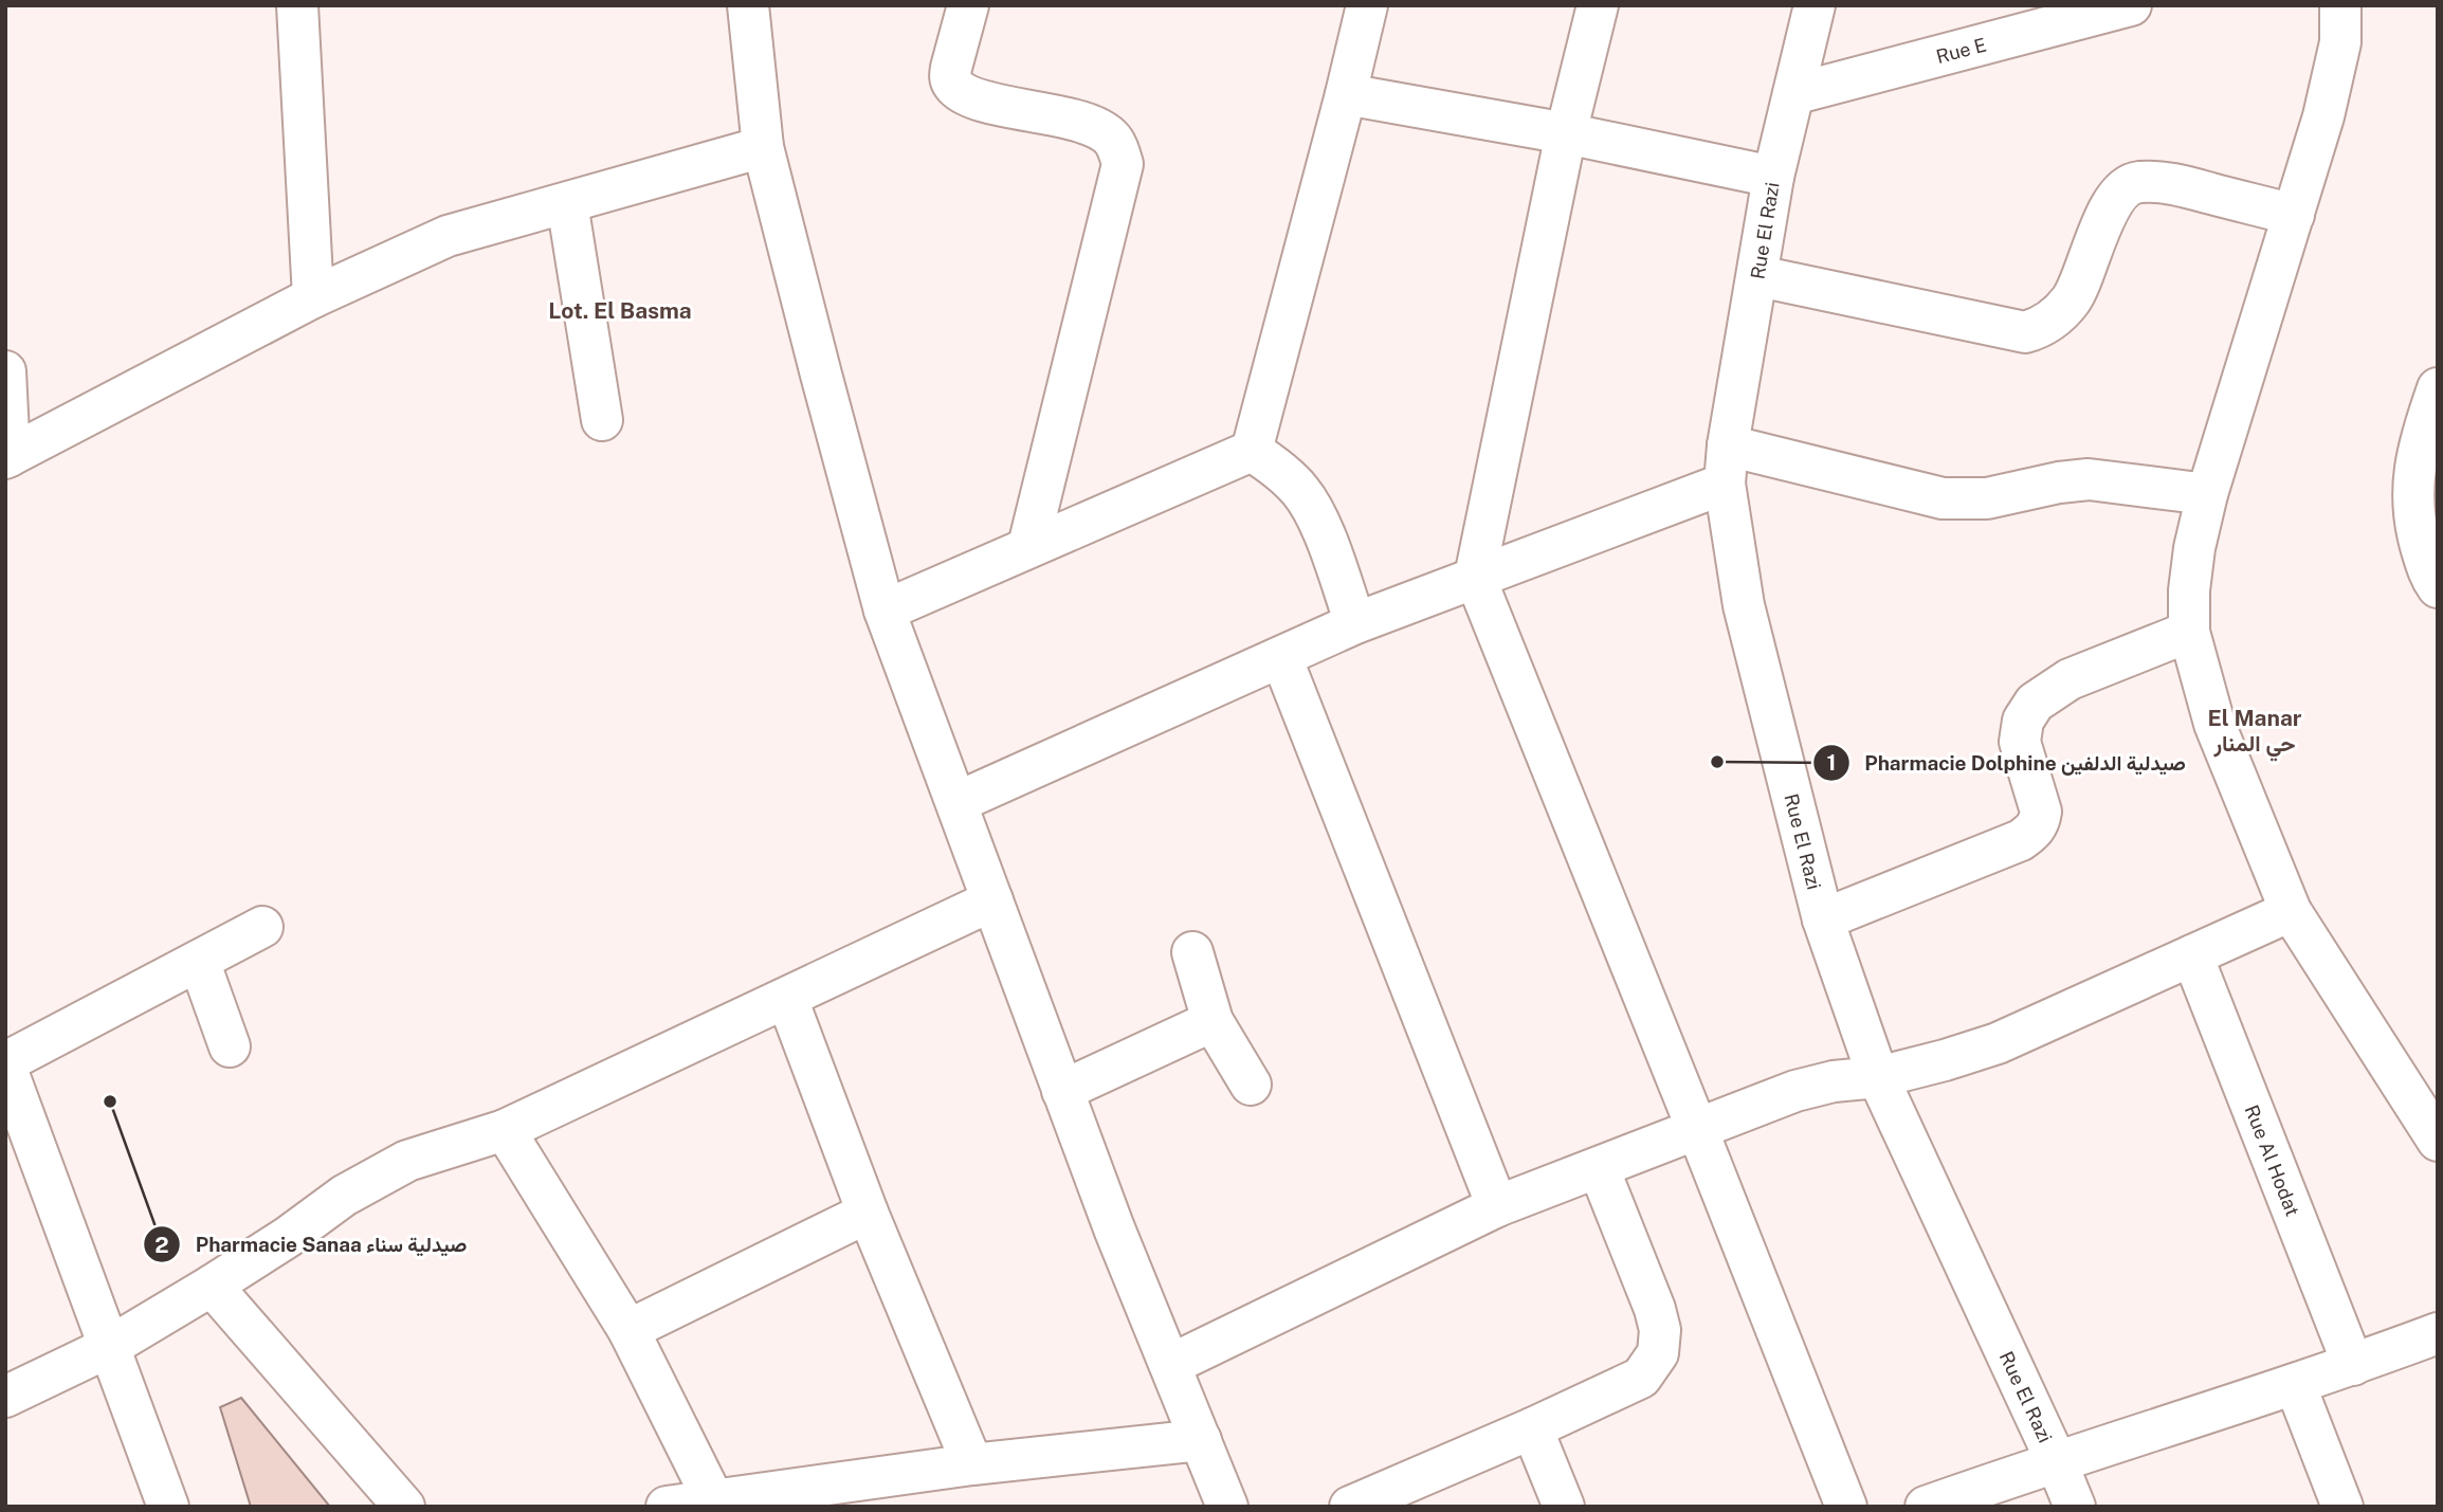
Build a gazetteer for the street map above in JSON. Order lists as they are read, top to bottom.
{
  "streets": {
    "street": ["Rue E", "Rue El Razi", "Rue Al Hodat"]
  },
  "crossings": [
    ["Rue E", "Rue El Razi"]
  ],
  "districts": ["Lot. El Basma", "El Manar حي المنار"],
  "places": ["Pharmacie Dolphine صيدلية الدلفين", "Pharmacie Sanaa صيدلية سناء"]
}
